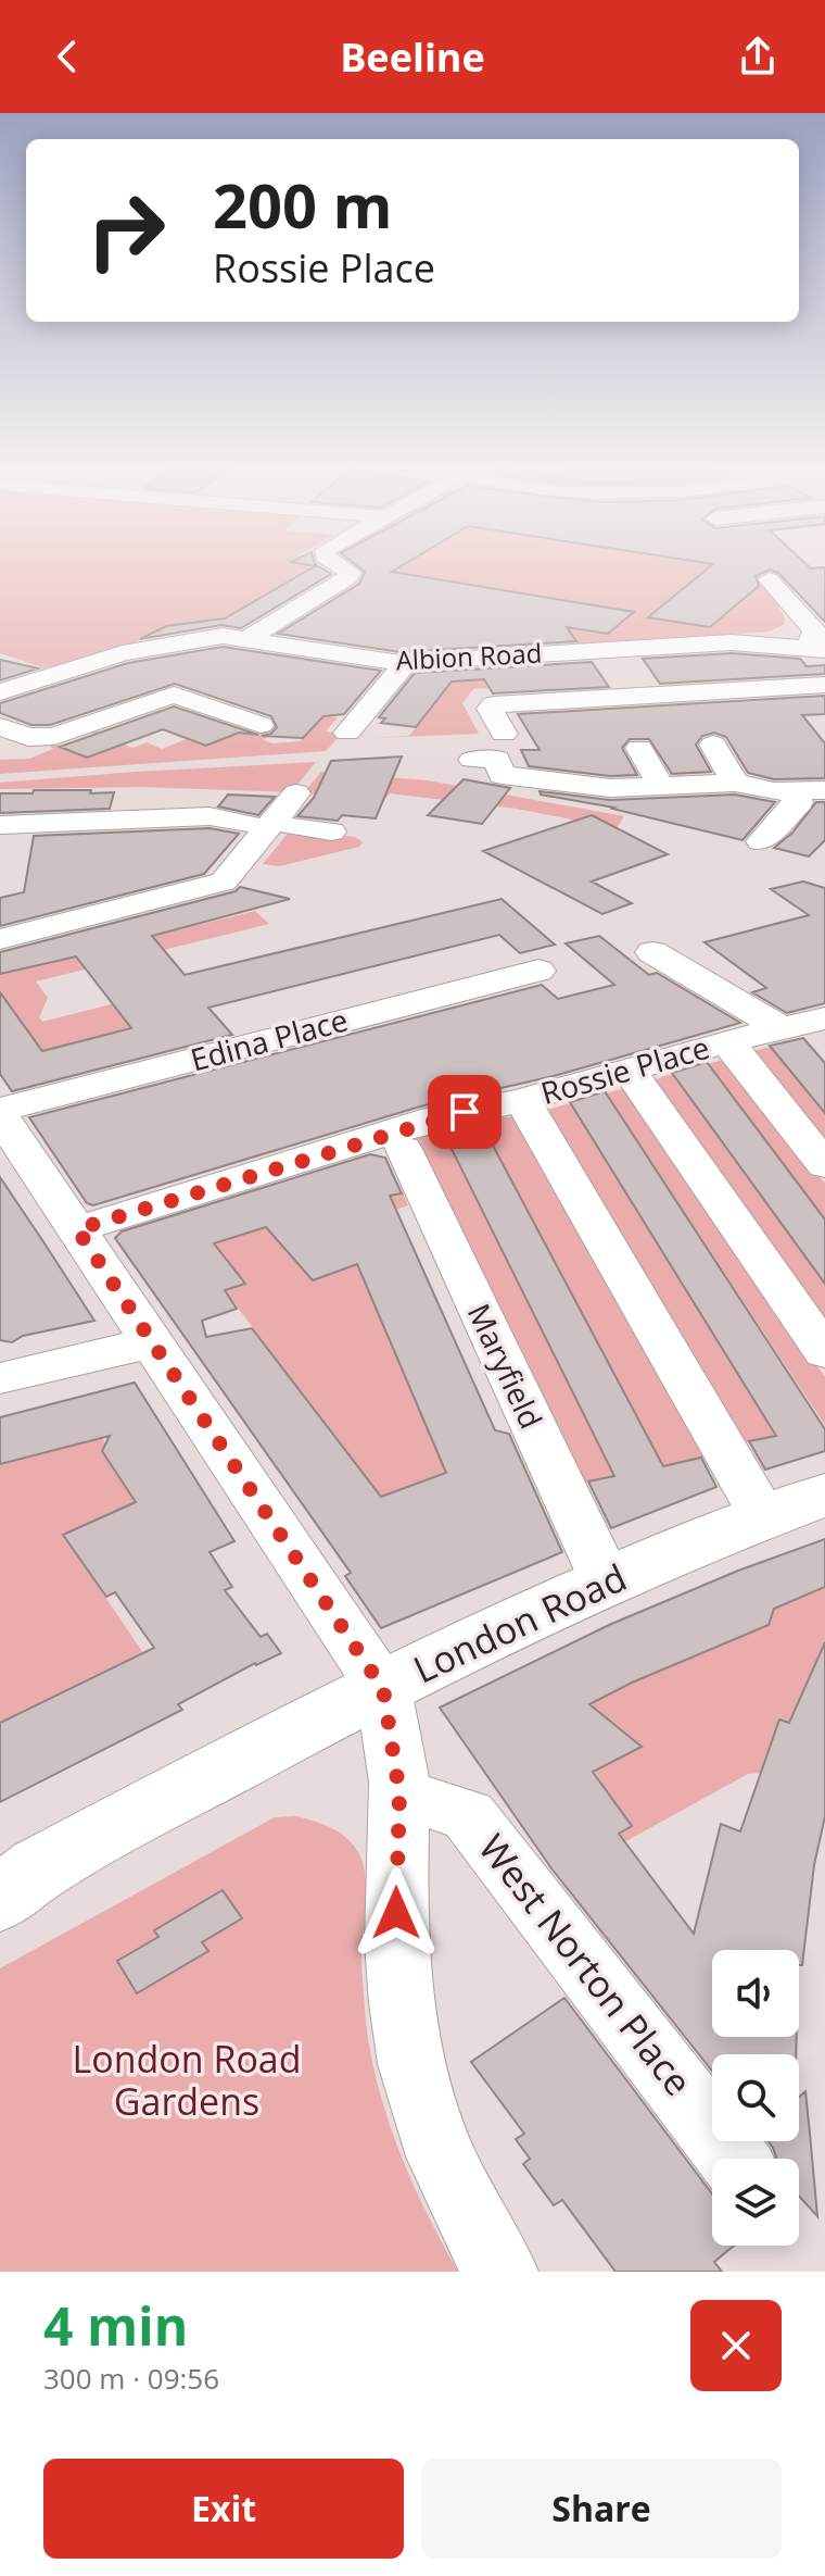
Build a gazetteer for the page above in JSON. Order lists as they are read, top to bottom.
{
  "streets": {
    "main road": ["London Road"],
    "street": [
      "Albion Road",
      "Edina Place",
      "Rossie Place",
      "Maryfield",
      "West Norton Place"
    ]
  },
  "crossings": [
    ["Maryfield", "London Road"]
  ],
  "parks": ["London Road Gardens"],
  "page": {
    "header": "Beeline",
    "turn": ["200 m", "Rossie Place"],
    "heading": ["4 min", "300 m · 09:56"],
    "buttons": ["Exit", "Share"]
  }
}
